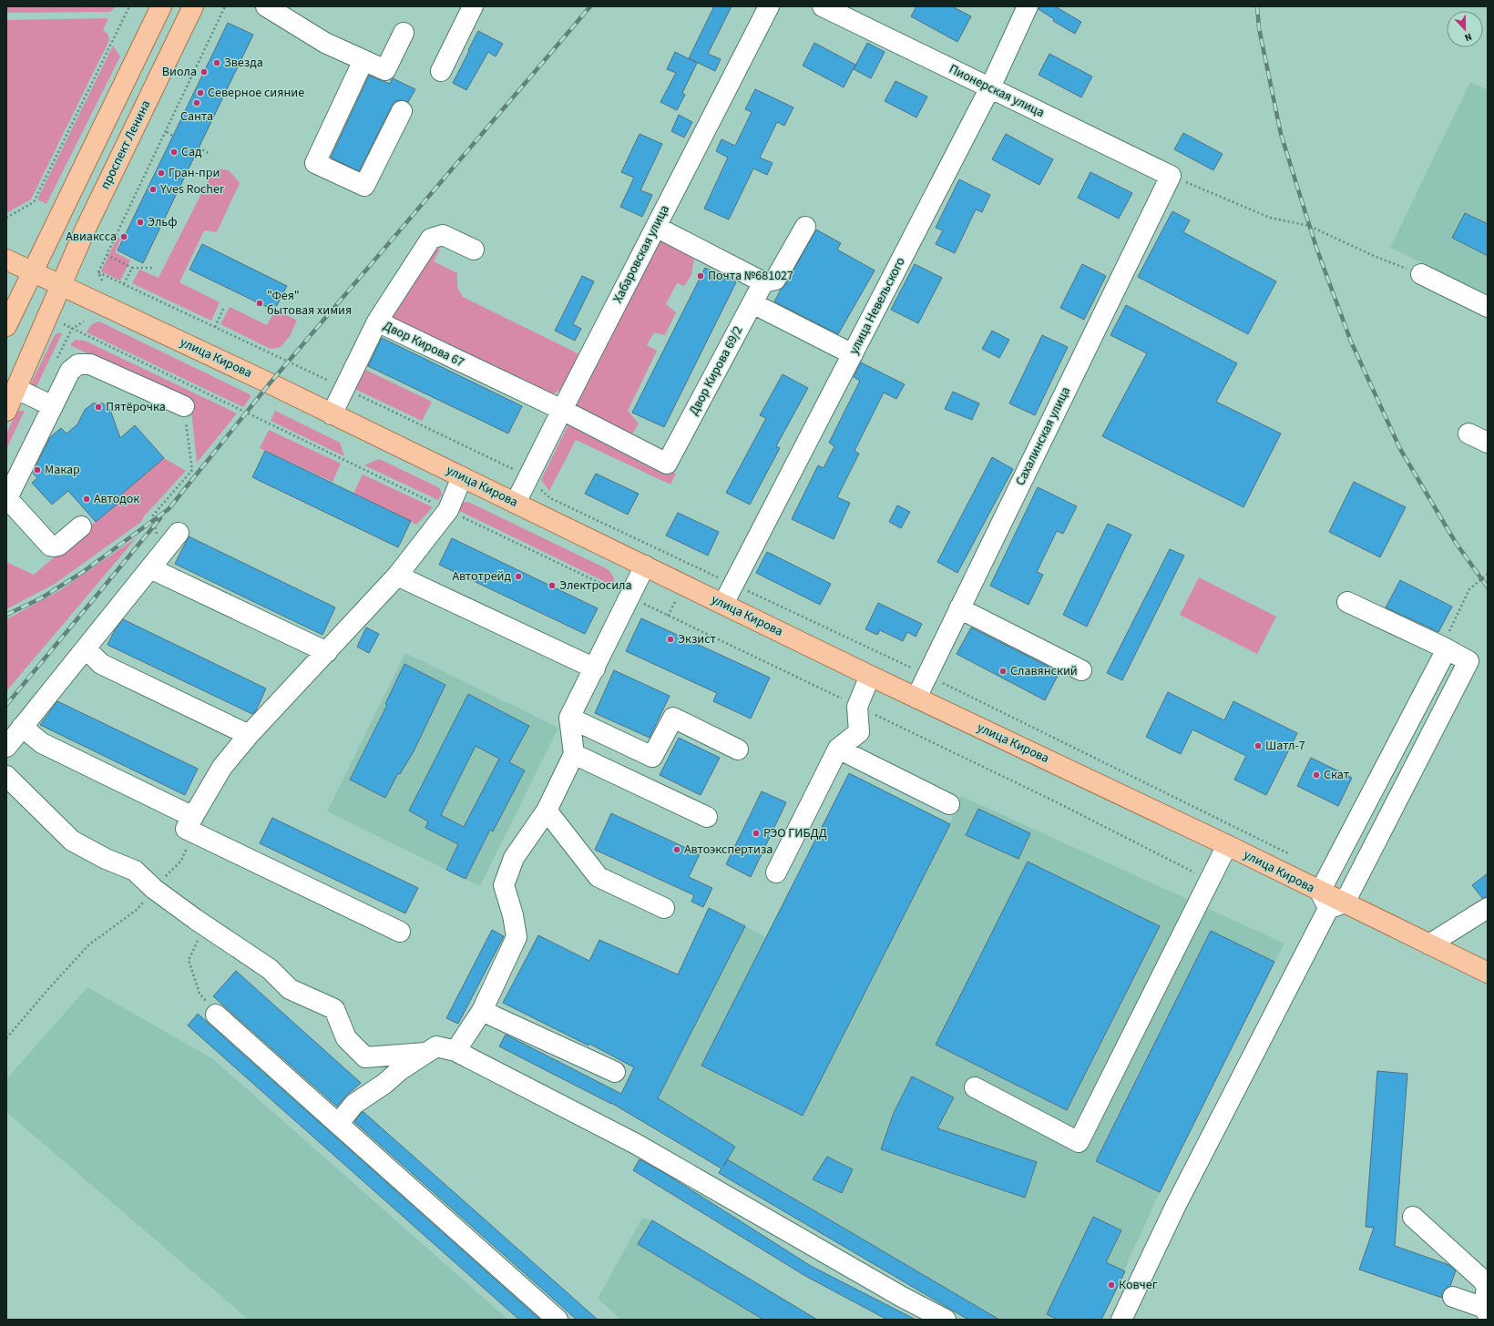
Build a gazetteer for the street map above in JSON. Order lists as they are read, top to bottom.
{
  "streets": {
    "main road": ["проспект Ленина", "улица Кирова"],
    "street": [
      "Пионерская улица",
      "Хабаровская улица",
      "улица Невельского",
      "Двор Кирова 67",
      "Двор Кирова 69/2",
      "Сахалинская улица"
    ]
  },
  "crossings": [
    ["Пионерская улица", "улица Невельского"],
    ["Пионерская улица", "Сахалинская улица"],
    ["проспект Ленина", "улица Кирова"],
    ["Хабаровская улица", "Двор Кирова 67"],
    ["Хабаровская улица", "улица Кирова"],
    ["Хабаровская улица", "Двор Кирова 69/2"],
    ["улица Невельского", "улица Кирова"],
    ["Двор Кирова 67", "улица Кирова"],
    ["Двор Кирова 67", "Двор Кирова 69/2"],
    ["улица Кирова", "Сахалинская улица"]
  ],
  "places": [
    "Звезда",
    "Виола",
    "Северное сияние",
    "Санта",
    "Сад",
    "Гран-при",
    "Yves Rocher",
    "Эльф",
    "Авиаксса",
    "Почта №681027",
    "\"Фея\" бытовая химия",
    "Пятёрочка",
    "Макар",
    "Автодок",
    "Автотрейд",
    "Электросила",
    "Экзист",
    "Славянский",
    "Шатл-7",
    "Скат",
    "РЭО ГИБДД",
    "Автоэкспертиза",
    "Ковчег"
  ],
  "north": "bottom"
}
